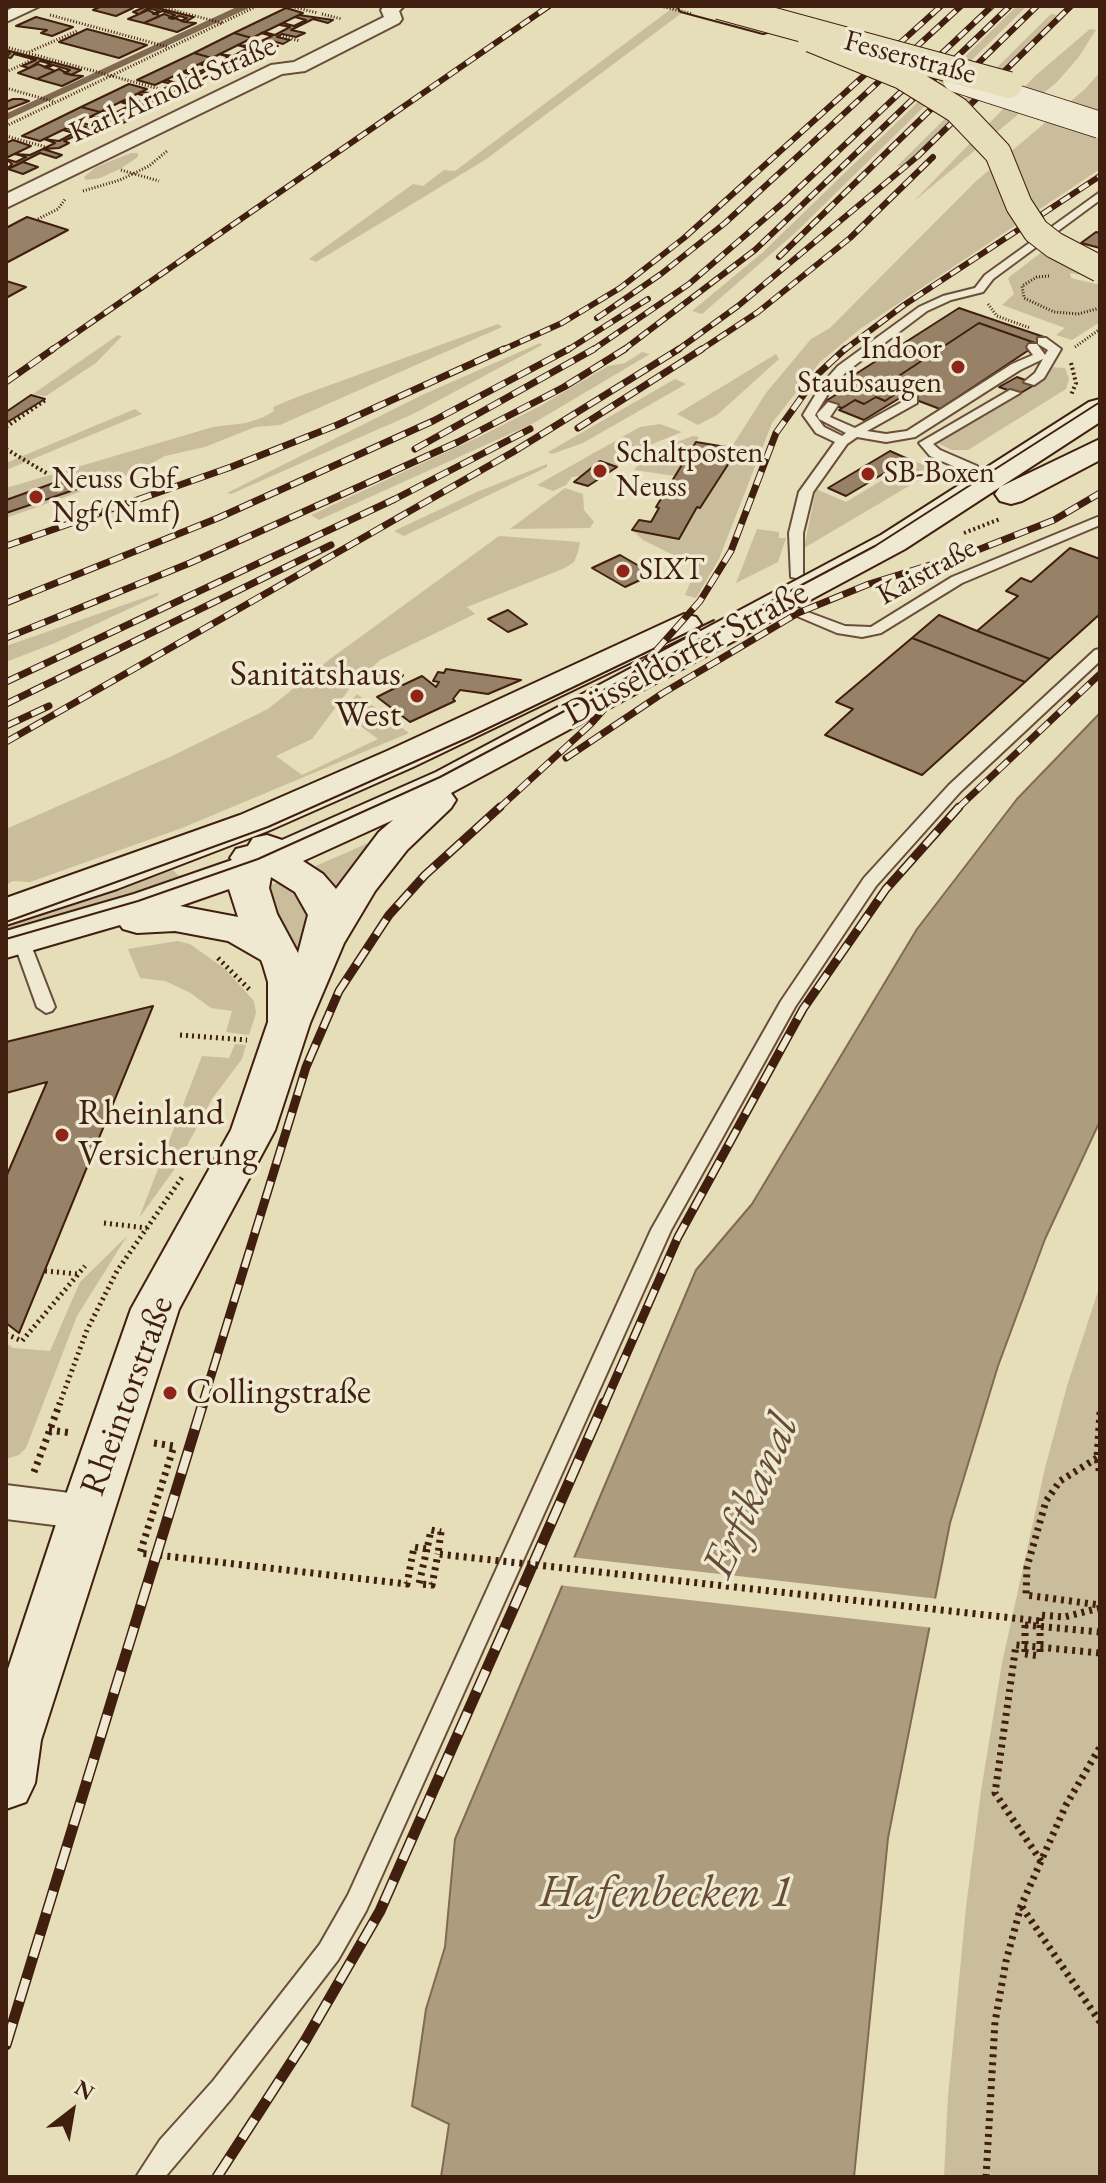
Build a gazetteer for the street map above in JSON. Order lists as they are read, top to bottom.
{
  "streets": {
    "main road": ["Fesserstraße", "Düsseldorfer Straße", "Rheintorstraße"],
    "street": ["Karl-Arnold-Straße"],
    "lane": ["Kaistraße"]
  },
  "crossings": [
    ["Kaistraße", "Düsseldorfer Straße"],
    ["Düsseldorfer Straße", "Rheintorstraße"]
  ],
  "water": ["Erftkanal", "Hafenbecken 1"],
  "places": [
    "Indoor Staubsaugen",
    "Schaltposten Neuss",
    "SB-Boxen",
    "Neuss Gbf Ngf (Nmf)",
    "SIXT",
    "Sanitätshaus West",
    "Rheinland Versicherung",
    "Collingstraße"
  ],
  "north": "top right"
}
